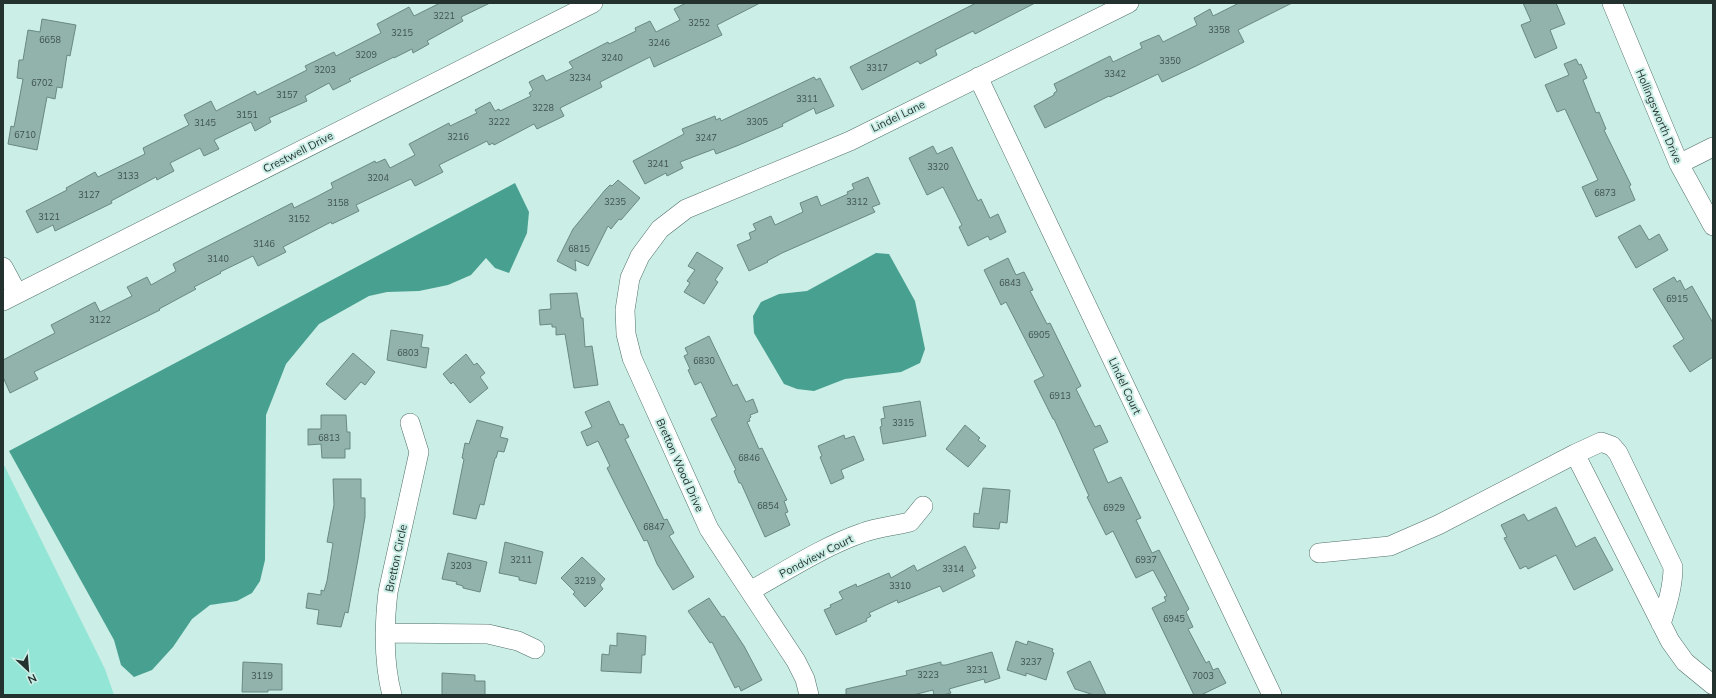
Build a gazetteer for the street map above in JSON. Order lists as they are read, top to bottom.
{
  "streets": {
    "street": [
      "Lindel Lane",
      "Hollingsworth Drive",
      "Crestwell Drive",
      "Lindel Court",
      "Bretton Wood Drive",
      "Pondview Court",
      "Bretton Circle"
    ]
  },
  "crossings": [
    ["Lindel Lane", "Lindel Court"],
    ["Lindel Lane", "Bretton Wood Drive"],
    ["Bretton Wood Drive", "Pondview Court"]
  ],
  "house_numbers": [
    "3221",
    "3252",
    "3358",
    "3215",
    "6658",
    "3246",
    "3209",
    "3240",
    "3350",
    "3317",
    "3203",
    "3342",
    "3234",
    "6702",
    "3157",
    "3311",
    "3228",
    "3151",
    "3222",
    "3305",
    "3145",
    "6710",
    "3216",
    "3247",
    "3241",
    "3320",
    "3133",
    "3204",
    "6873",
    "3127",
    "3235",
    "3312",
    "3158",
    "3121",
    "3152",
    "3146",
    "6815",
    "3140",
    "6843",
    "6915",
    "3122",
    "6905",
    "6803",
    "6830",
    "6913",
    "3315",
    "6813",
    "6846",
    "6854",
    "6929",
    "6847",
    "3211",
    "6937",
    "3203",
    "3314",
    "3219",
    "3310",
    "6945",
    "3237",
    "3231",
    "3223",
    "3119",
    "7003"
  ],
  "north": "bottom right"
}
